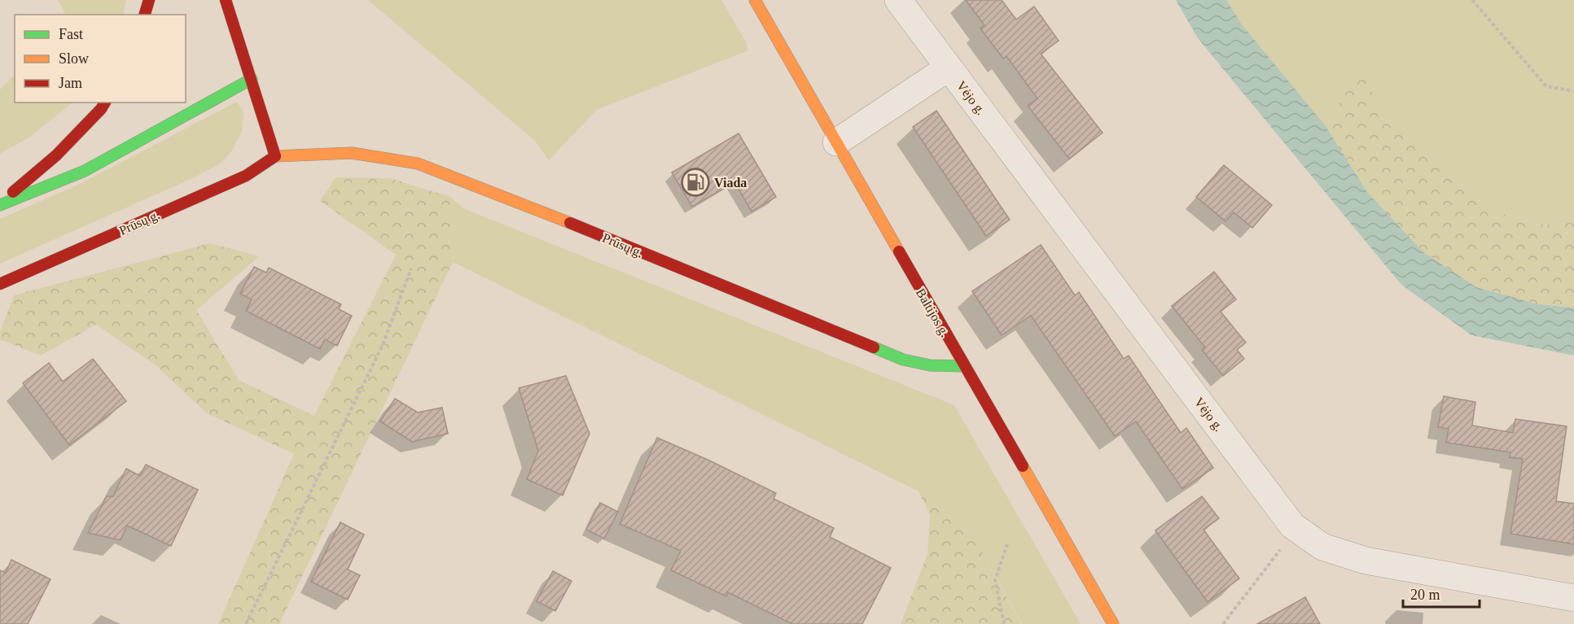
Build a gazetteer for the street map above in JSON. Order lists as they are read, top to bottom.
{
  "streets": {
    "street": ["Vėjo g.", "Prūsų g.", "Baltijos g."]
  },
  "crossings": [
    ["Vėjo g.", "Baltijos g."],
    ["Prūsų g.", "Baltijos g."]
  ],
  "places": {
    "fuel station": ["Viada"]
  },
  "legend": ["Fast", "Slow", "Jam"],
  "scale_bar": "20 m"
}
